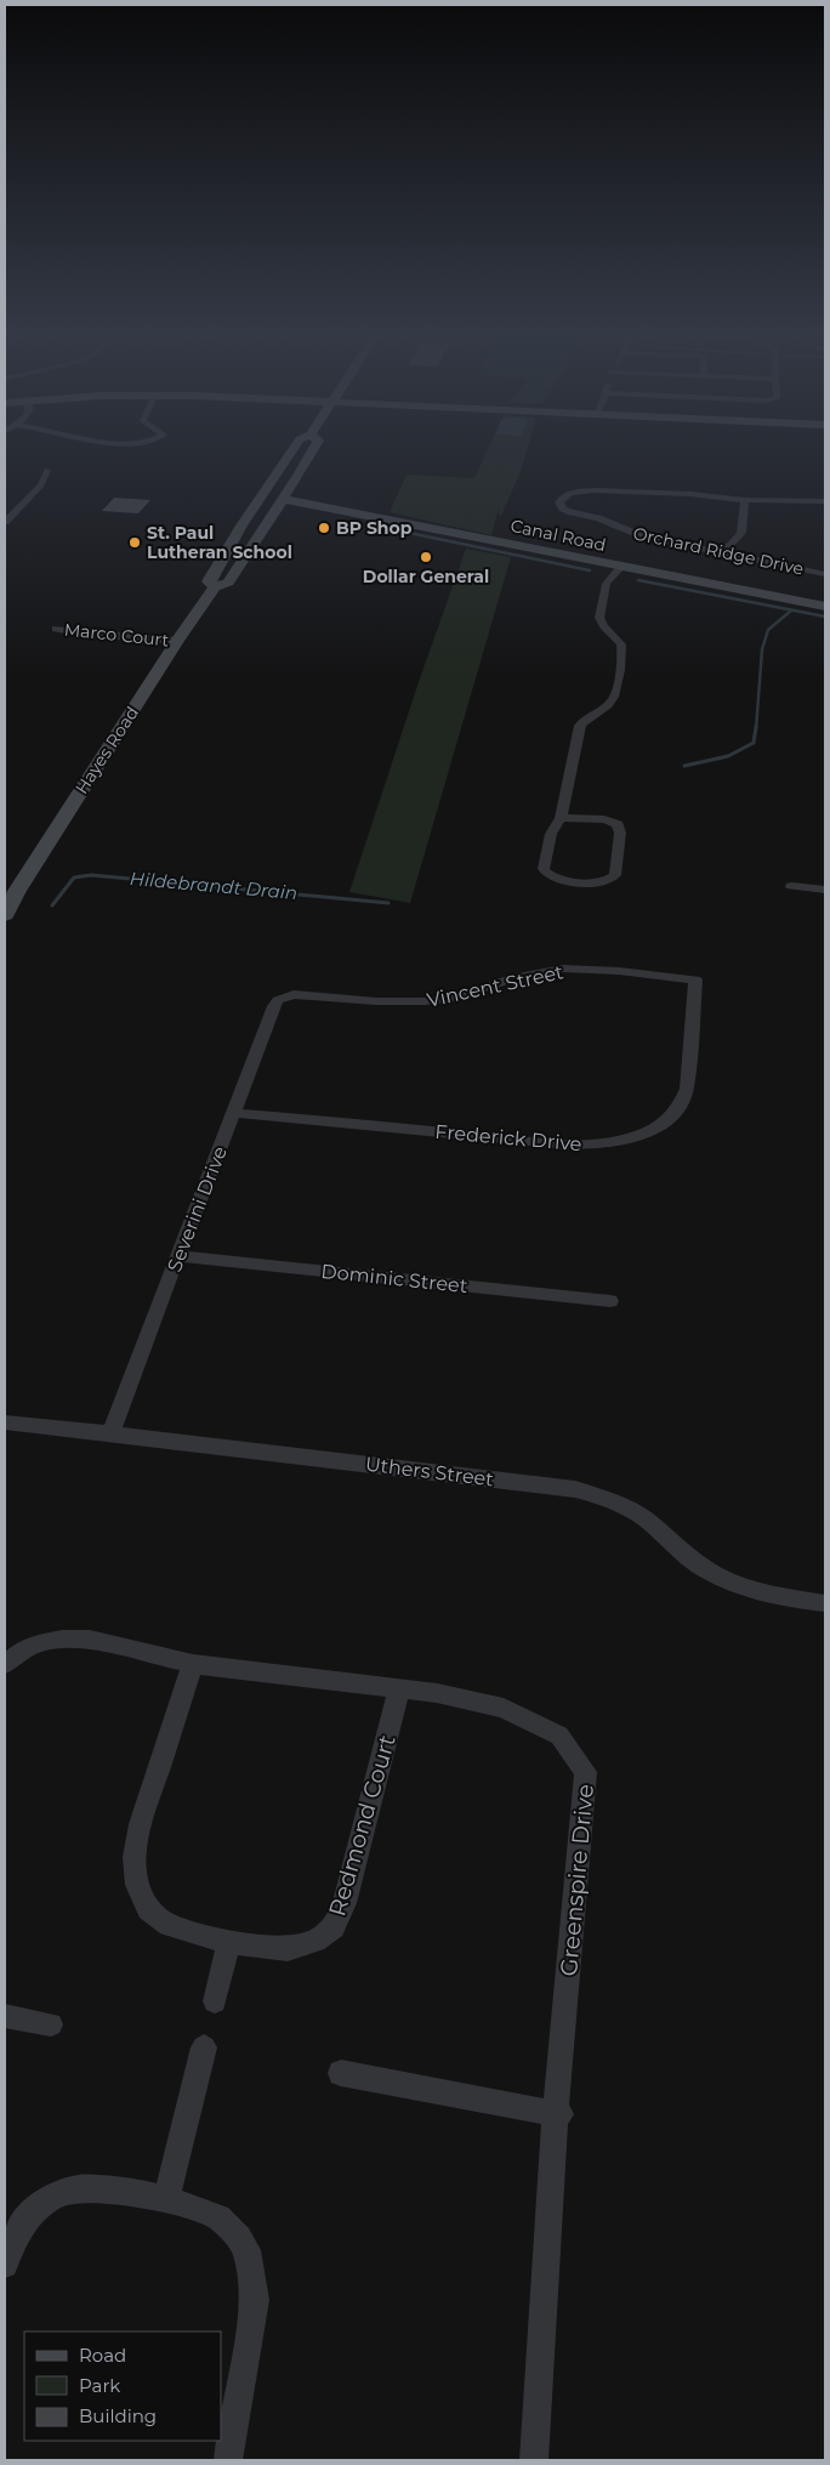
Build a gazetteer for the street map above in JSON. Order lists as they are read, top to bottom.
{
  "streets": {
    "street": [
      "Canal Road",
      "Orchard Ridge Drive",
      "Marco Court",
      "Hayes Road",
      "Vincent Street",
      "Frederick Drive",
      "Severini Drive",
      "Dominic Street",
      "Uthers Street",
      "Redmond Court",
      "Greenspire Drive"
    ]
  },
  "crossings": [
    ["Canal Road", "Hayes Road"],
    ["Marco Court", "Hayes Road"],
    ["Vincent Street", "Frederick Drive"],
    ["Vincent Street", "Severini Drive"],
    ["Frederick Drive", "Severini Drive"],
    ["Severini Drive", "Dominic Street"],
    ["Severini Drive", "Uthers Street"],
    ["Redmond Court", "Greenspire Drive"]
  ],
  "water": ["Hildebrandt Drain"],
  "places": ["BP Shop", "St. Paul Lutheran School", "Dollar General"],
  "legend": ["Road", "Park", "Building"]
}
